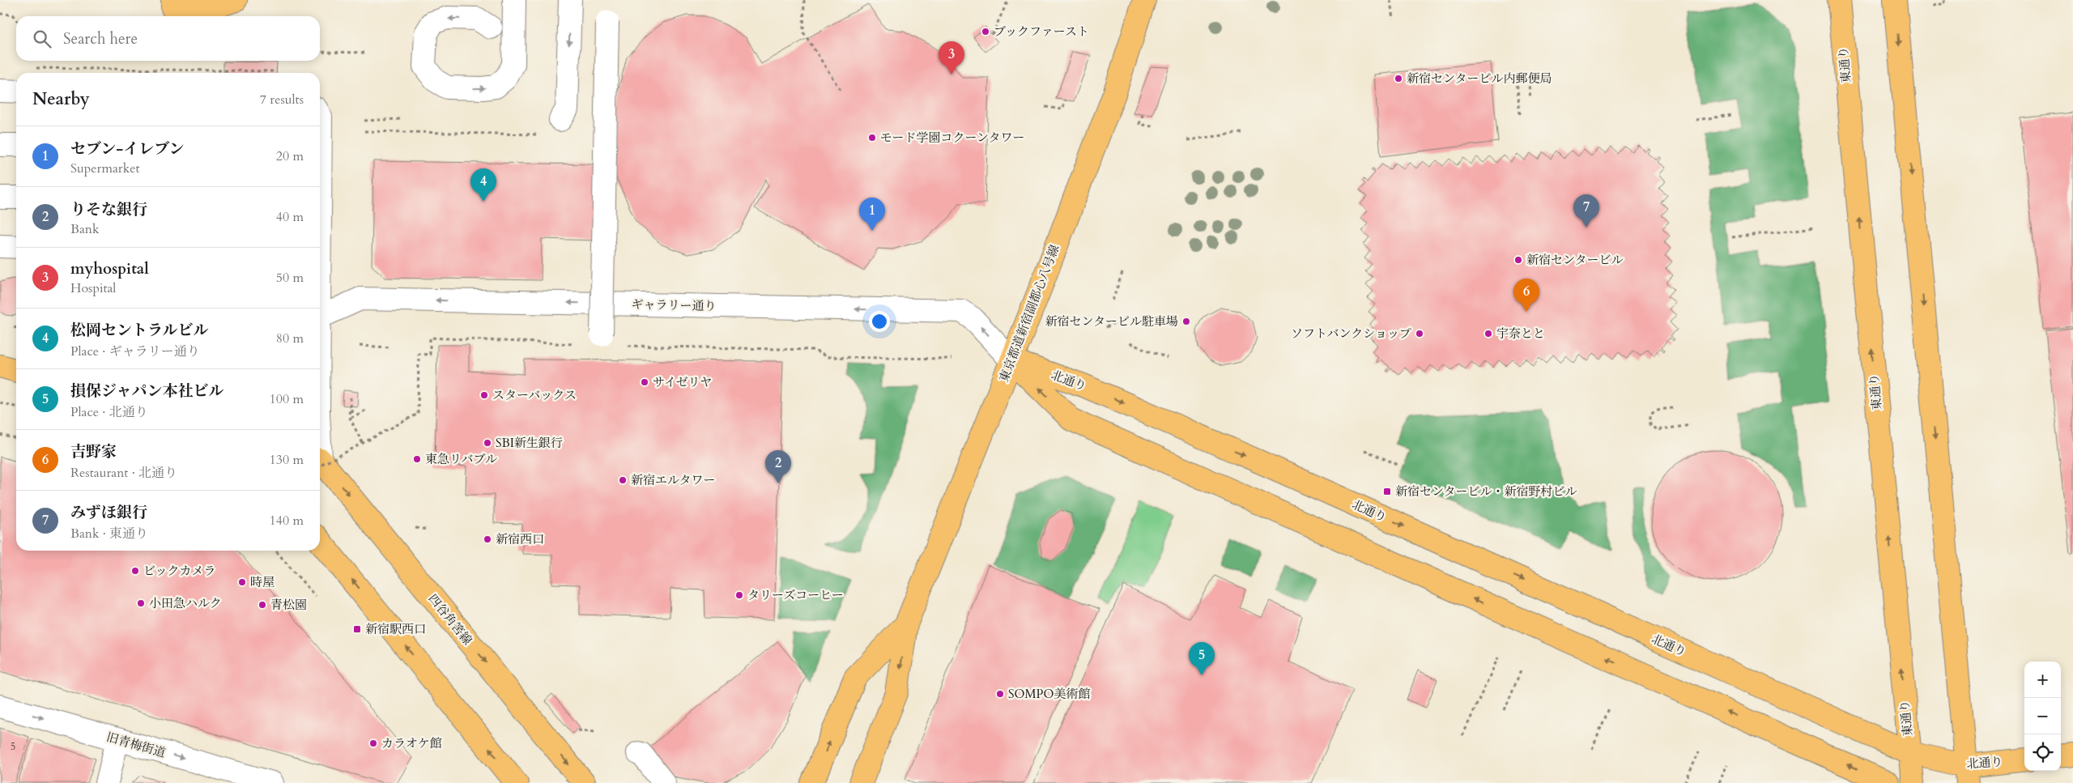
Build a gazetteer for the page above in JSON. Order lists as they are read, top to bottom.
{
  "streets": {
    "main road": [
      "東通り",
      "東京都道新宿副都心八号線",
      "北通り",
      "四谷角筈線"
    ],
    "street": ["ギャラリー通り", "旧青梅街道"]
  },
  "crossings": [
    ["東通り", "北通り"],
    ["ギャラリー通り", "東京都道新宿副都心八号線"],
    ["ギャラリー通り", "北通り"],
    ["東京都道新宿副都心八号線", "北通り"]
  ],
  "one_way": ["ギャラリー通り", "旧青梅街道"],
  "places": {
    "other": [
      "ブックファースト",
      "新宿センタービル内郵便局",
      "モード学園コクーンタワー",
      "新宿センタービル",
      "新宿センタービル駐車場",
      "ソフトバンクショップ",
      "宇奈とと",
      "サイゼリヤ",
      "スターバックス",
      "SBI新生銀行",
      "東急リバブル",
      "新宿エルタワー",
      "新宿西口",
      "ビックカメラ",
      "時屋",
      "タリーズコーヒー",
      "小田急ハルク",
      "青松園",
      "SOMPO美術館",
      "カラオケ館"
    ],
    "transit": ["新宿センタービル・新宿野村ビル", "新宿駅西口"]
  },
  "house_numbers": ["5"],
  "page": {
    "search": "Search here",
    "pins": [
      "3",
      "4",
      "7",
      "1",
      "6",
      "2",
      "5"
    ],
    "heading": ["Nearby", "7 results"],
    "list": [
      {
        "mark": "1",
        "name": "セブン-イレブン",
        "note": "Supermarket",
        "value": "20 m"
      },
      {
        "mark": "2",
        "name": "りそな銀行",
        "note": "Bank",
        "value": "40 m"
      },
      {
        "mark": "3",
        "name": "myhospital",
        "note": "Hospital",
        "value": "50 m"
      },
      {
        "mark": "4",
        "name": "松岡セントラルビル",
        "note": "Place · ギャラリー通り",
        "value": "80 m"
      },
      {
        "mark": "5",
        "name": "損保ジャパン本社ビル",
        "note": "Place · 北通り",
        "value": "100 m"
      },
      {
        "mark": "6",
        "name": "吉野家",
        "note": "Restaurant · 北通り",
        "value": "130 m"
      },
      {
        "mark": "7",
        "name": "みずほ銀行",
        "note": "Bank · 東通り",
        "value": "140 m"
      }
    ],
    "map_buttons": ["+", "−"]
  }
}
